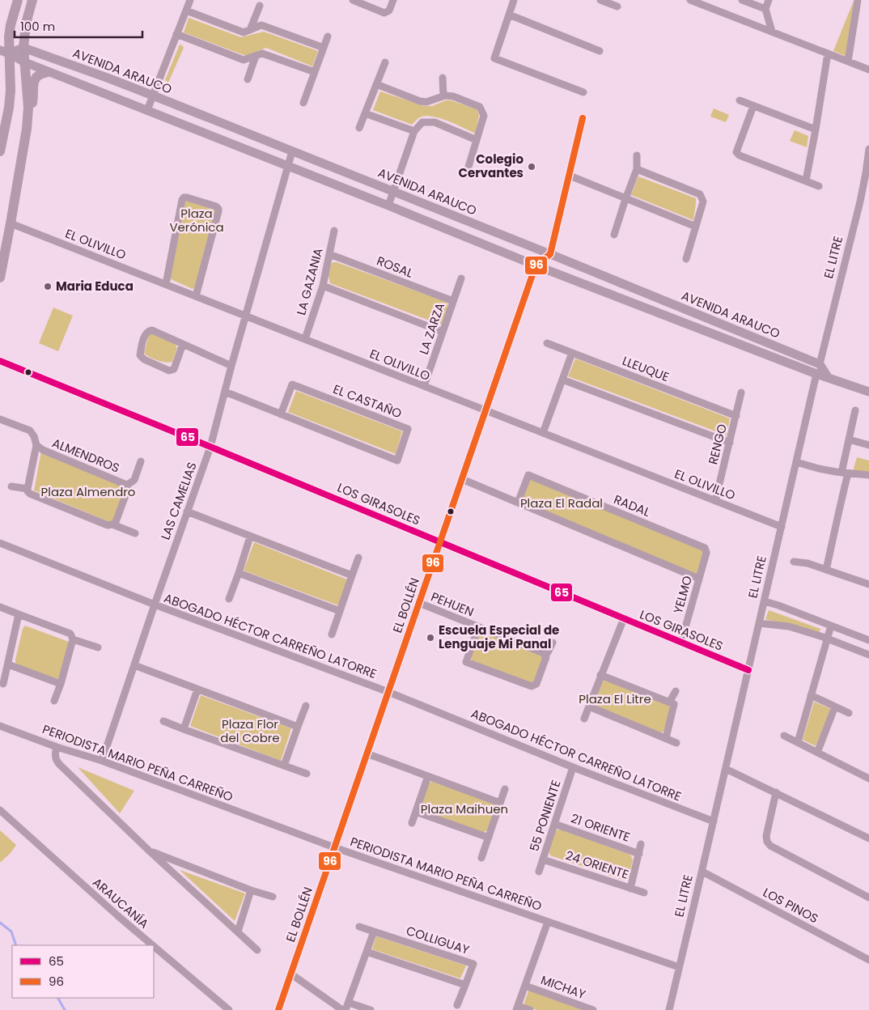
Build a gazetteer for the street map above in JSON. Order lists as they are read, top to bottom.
{
  "streets": {
    "street": [
      "AVENIDA ARAUCO",
      "EL OLIVILLO",
      "EL LITRE",
      "ROSAL",
      "LA GAZANIA",
      "LA ZARZA",
      "LLEUQUE",
      "EL CASTAÑO",
      "RENGO",
      "ALMENDROS",
      "LAS CAMELIAS",
      "LOS GIRASOLES",
      "RADAL",
      "YELMO",
      "PEHUEN",
      "EL BOLLÉN",
      "ABOGADO HÉCTOR CARREÑO LATORRE",
      "PERIODISTA MARIO PEÑA CARREÑO",
      "55 PONIENTE",
      "21 ORIENTE",
      "24 ORIENTE",
      "ARAUCANÍA",
      "LOS PINOS",
      "COLLIGUAY",
      "MICHAY"
    ]
  },
  "crossings": [
    ["AVENIDA ARAUCO", "EL LITRE"],
    ["AVENIDA ARAUCO", "LAS CAMELIAS"],
    ["AVENIDA ARAUCO", "EL BOLLÉN"],
    ["EL OLIVILLO", "EL LITRE"],
    ["EL OLIVILLO", "LA GAZANIA"],
    ["EL OLIVILLO", "LA ZARZA"],
    ["EL OLIVILLO", "RENGO"],
    ["EL OLIVILLO", "LAS CAMELIAS"],
    ["EL OLIVILLO", "EL BOLLÉN"],
    ["EL LITRE", "LOS GIRASOLES"],
    ["EL LITRE", "ABOGADO HÉCTOR CARREÑO LATORRE"],
    ["EL LITRE", "PERIODISTA MARIO PEÑA CARREÑO"],
    ["EL LITRE", "LOS PINOS"],
    ["ROSAL", "LA GAZANIA"],
    ["ROSAL", "LA ZARZA"],
    ["LLEUQUE", "RENGO"],
    ["EL CASTAÑO", "LAS CAMELIAS"],
    ["LAS CAMELIAS", "LOS GIRASOLES"],
    ["LAS CAMELIAS", "ABOGADO HÉCTOR CARREÑO LATORRE"],
    ["LAS CAMELIAS", "PERIODISTA MARIO PEÑA CARREÑO"],
    ["LOS GIRASOLES", "YELMO"],
    ["LOS GIRASOLES", "EL BOLLÉN"],
    ["RADAL", "YELMO"],
    ["PEHUEN", "EL BOLLÉN"],
    ["EL BOLLÉN", "ABOGADO HÉCTOR CARREÑO LATORRE"],
    ["EL BOLLÉN", "PERIODISTA MARIO PEÑA CARREÑO"],
    ["ABOGADO HÉCTOR CARREÑO LATORRE", "55 PONIENTE"],
    ["PERIODISTA MARIO PEÑA CARREÑO", "MICHAY"],
    ["55 PONIENTE", "21 ORIENTE"],
    ["55 PONIENTE", "24 ORIENTE"]
  ],
  "parks": [
    "Plaza Verónica",
    "Plaza Almendro",
    "Plaza El Radal",
    "Plaza El Litre",
    "Plaza Flor del Cobre",
    "Plaza Maihuen"
  ],
  "places": ["Colegio Cervantes", "Maria Educa", "Escuela Especial de Lenguaje Mi Panal"],
  "lines": ["transit line 96", "transit line 65"],
  "legend": ["65", "96"],
  "scale_bar": "100 m"
}
